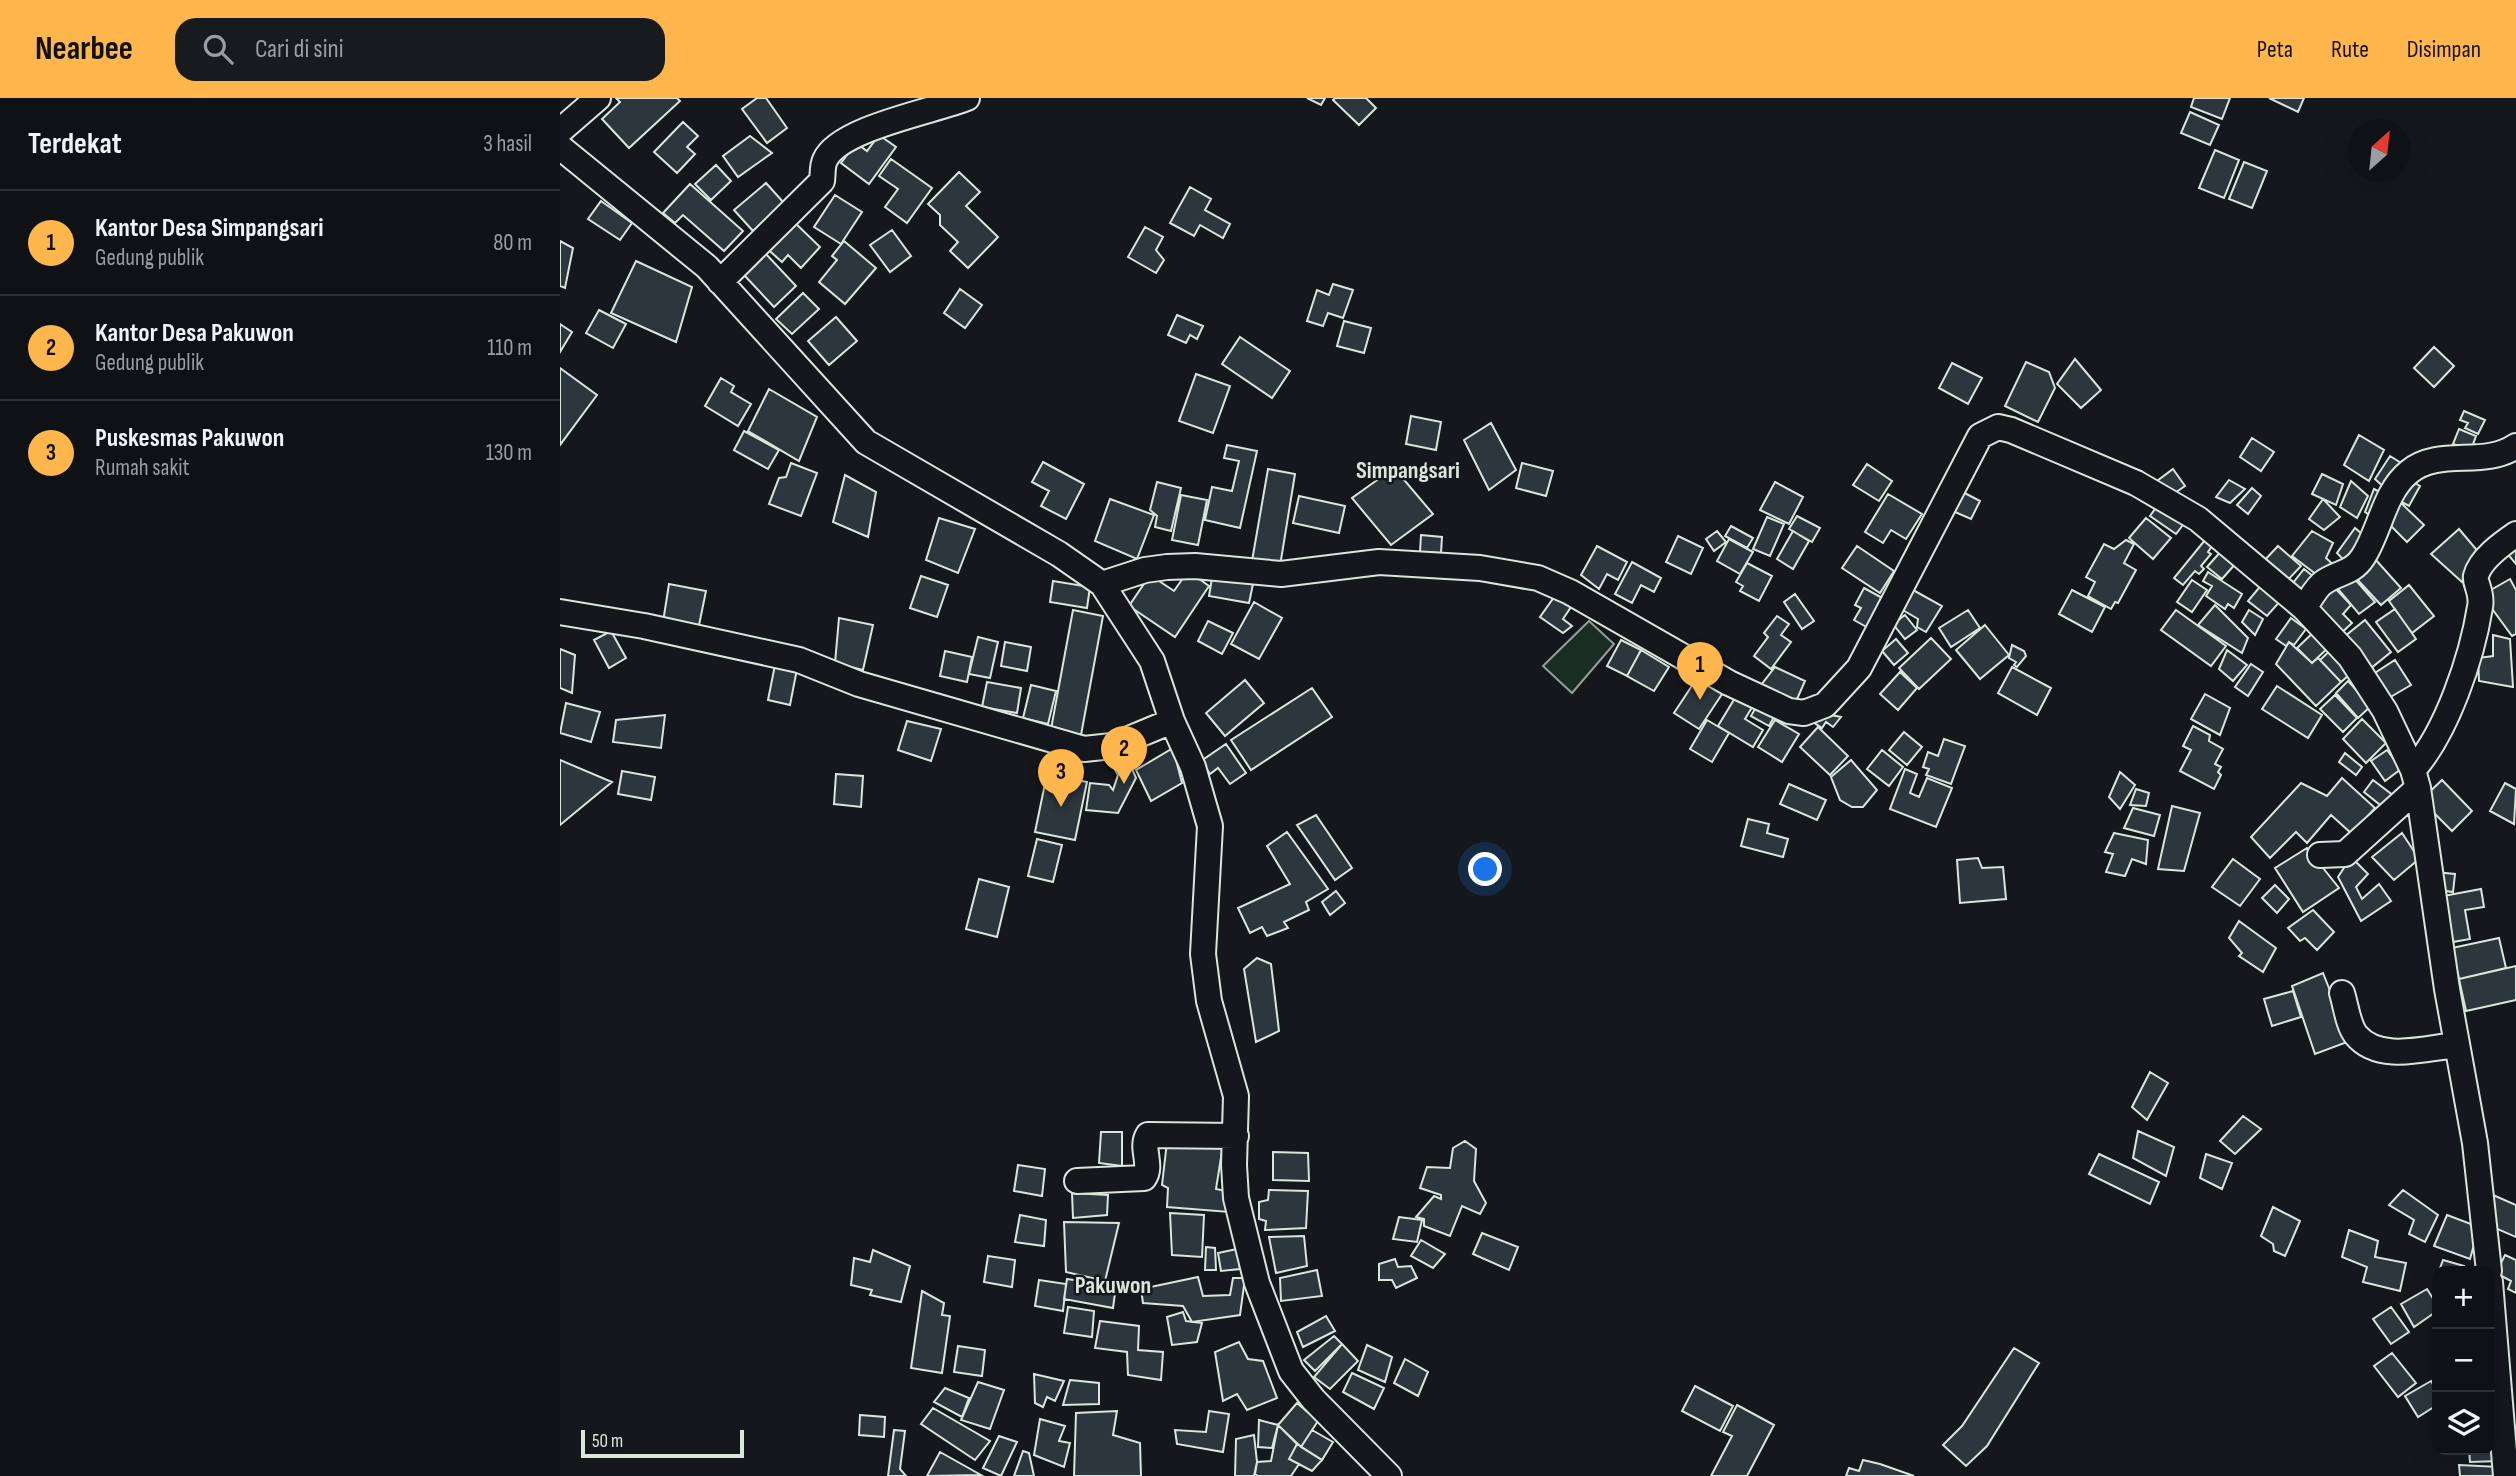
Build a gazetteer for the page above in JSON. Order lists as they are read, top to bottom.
{
  "districts": ["Simpangsari", "Pakuwon"],
  "scale_bar": "50 m",
  "north": "top right",
  "page": {
    "header": "Nearbee",
    "search": "Cari di sini",
    "nav": ["Peta", "Rute", "Disimpan"],
    "heading": ["Terdekat", "3 hasil"],
    "list": [
      {
        "mark": "1",
        "name": "Kantor Desa Simpangsari",
        "note": "Gedung publik",
        "value": "80 m"
      },
      {
        "mark": "2",
        "name": "Kantor Desa Pakuwon",
        "note": "Gedung publik",
        "value": "110 m"
      },
      {
        "mark": "3",
        "name": "Puskesmas Pakuwon",
        "note": "Rumah sakit",
        "value": "130 m"
      }
    ],
    "pins": ["1", "2", "3"],
    "map_buttons": ["+", "−"],
    "scale": "50 m"
  }
}
